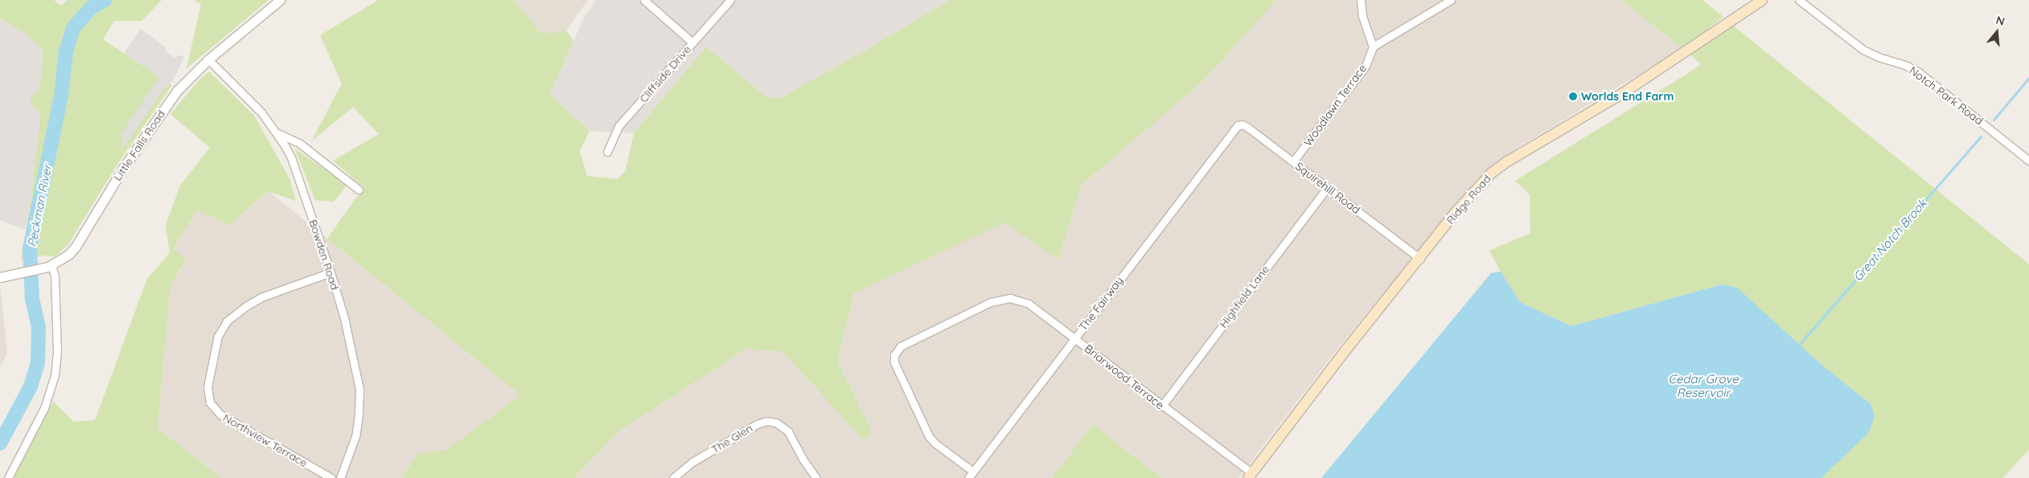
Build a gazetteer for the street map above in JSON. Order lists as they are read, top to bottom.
{
  "streets": {
    "main road": ["Ridge Road"],
    "street": [
      "Cliffside Drive",
      "Notch Park Road",
      "Woodlawn Terrace",
      "Little Falls Road",
      "Squirehill Road",
      "Bowden Road",
      "Highfield Lane",
      "The Fairway",
      "Briarwood Terrace",
      "The Glen",
      "Northview Terrace"
    ]
  },
  "crossings": [
    ["Woodlawn Terrace", "Squirehill Road"],
    ["Little Falls Road", "Bowden Road"],
    ["Squirehill Road", "Ridge Road"],
    ["Squirehill Road", "Highfield Lane"],
    ["Squirehill Road", "The Fairway"],
    ["Ridge Road", "Briarwood Terrace"],
    ["Bowden Road", "Northview Terrace"],
    ["Highfield Lane", "Briarwood Terrace"],
    ["The Fairway", "Briarwood Terrace"]
  ],
  "water": ["Peckman River", "Great Notch Brook", "Cedar Grove Reservoir"],
  "places": ["Worlds End Farm"],
  "north": "top"
}
